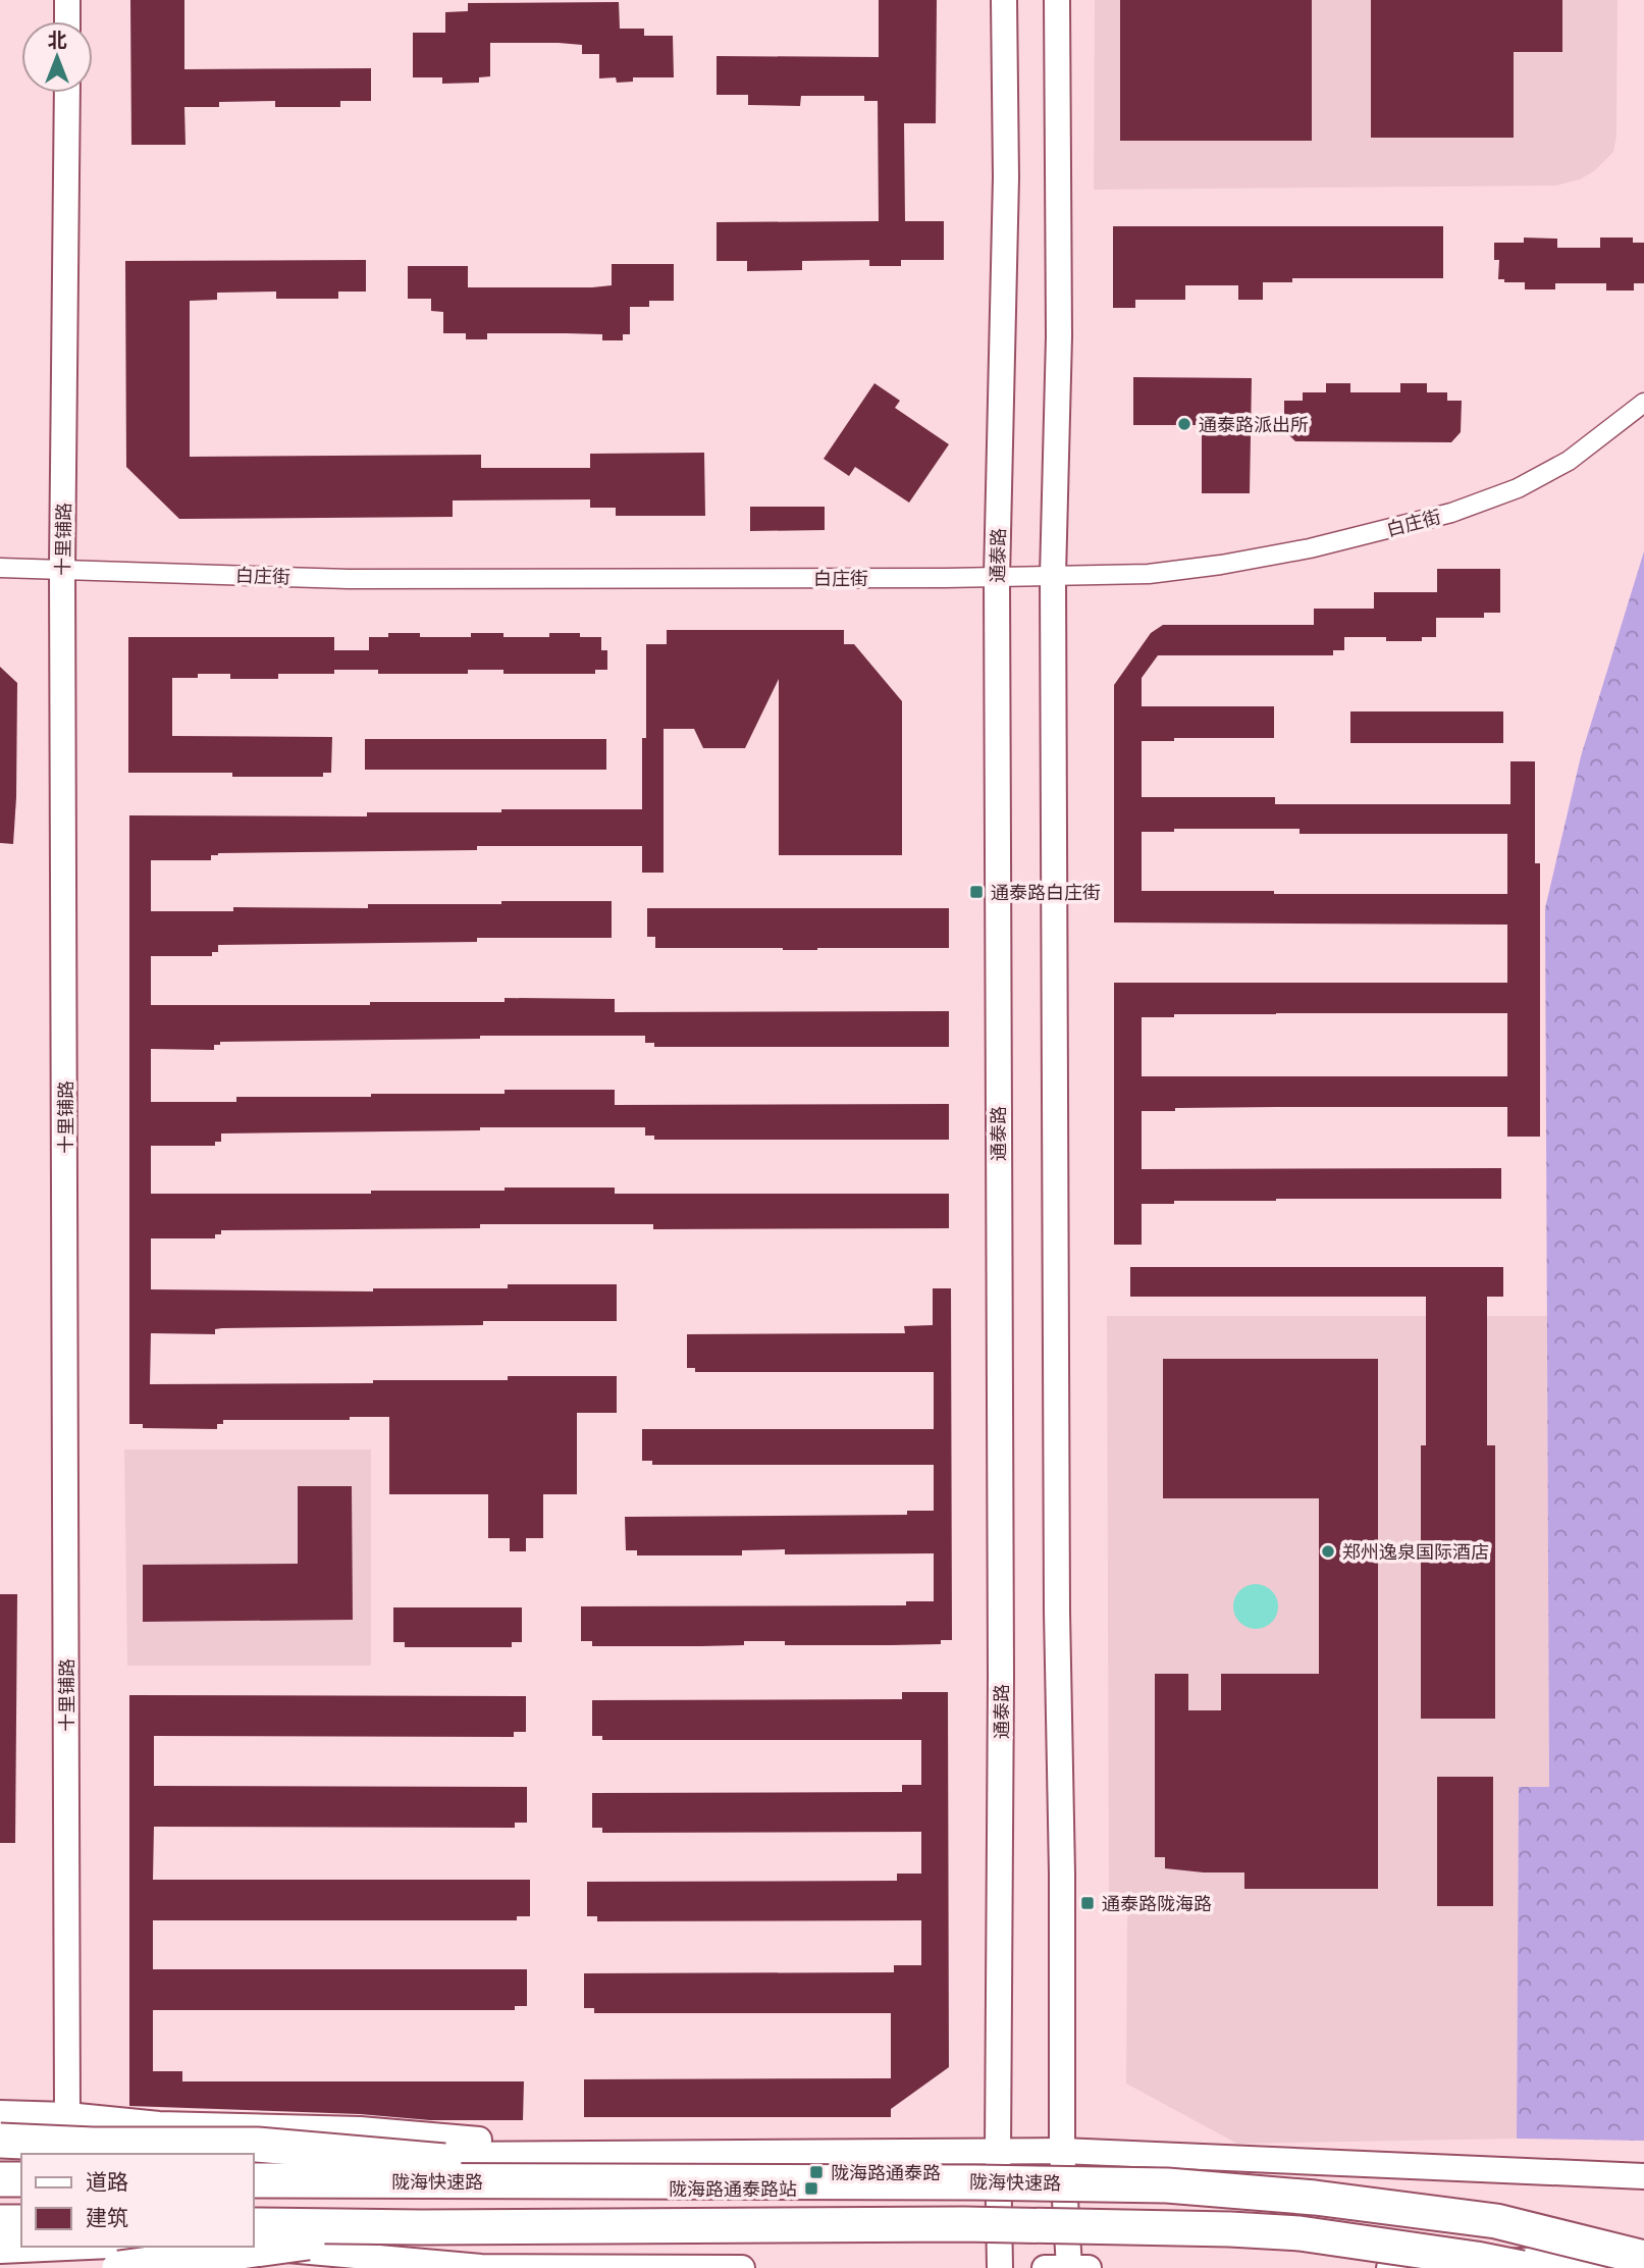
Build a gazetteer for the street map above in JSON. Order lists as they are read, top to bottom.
{
  "streets": {
    "highway": ["陇海快速路"],
    "street": ["白庄街", "十里铺路", "通泰路"]
  },
  "crossings": [
    ["白庄街", "十里铺路"],
    ["白庄街", "通泰路"]
  ],
  "places": {
    "other": ["通泰路派出所", "郑州逸泉国际酒店"],
    "transit": [
      "通泰路白庄街",
      "通泰路陇海路",
      "陇海路通泰路",
      "陇海路通泰路站"
    ]
  },
  "legend": ["道路", "建筑"],
  "north": "top"
}
